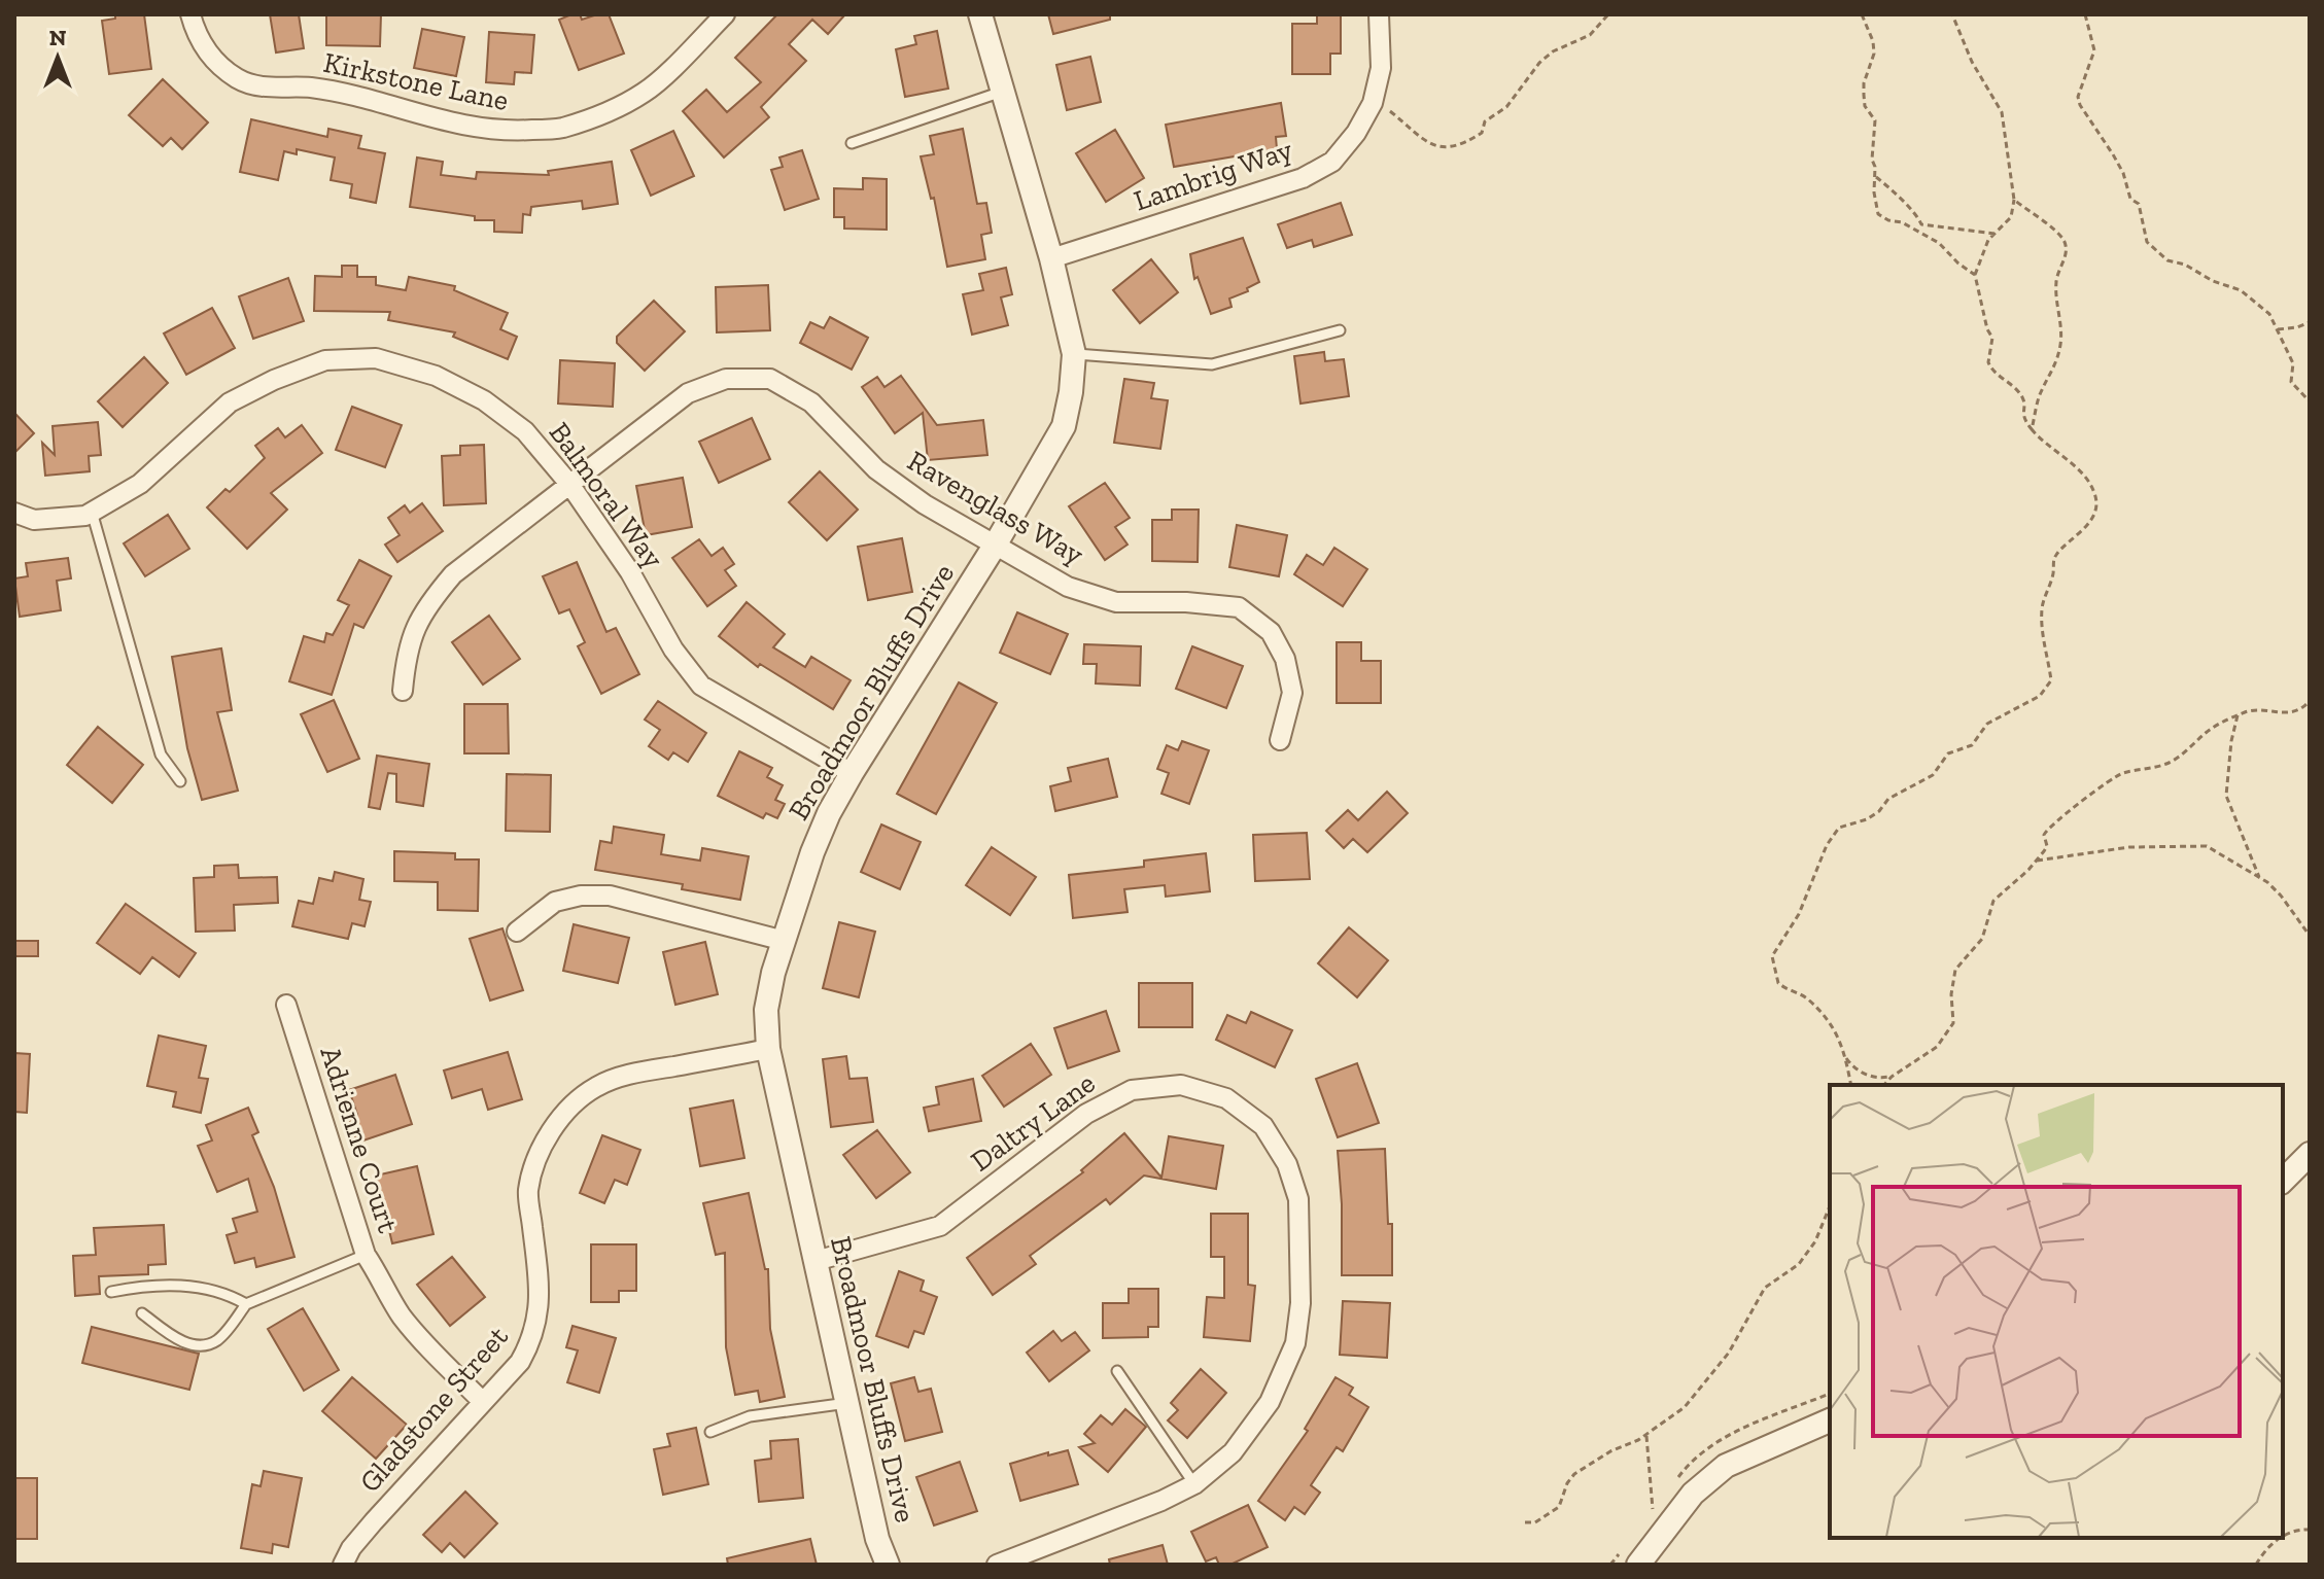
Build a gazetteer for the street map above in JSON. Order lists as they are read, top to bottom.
{
  "streets": {
    "street": [
      "Kirkstone Lane",
      "Lambrig Way",
      "Balmoral Way",
      "Ravenglass Way",
      "Broadmoor Bluffs Drive",
      "Daltry Lane",
      "Adrienne Court",
      "Gladstone Street"
    ]
  },
  "crossings": [
    ["Lambrig Way", "Broadmoor Bluffs Drive"],
    ["Balmoral Way", "Ravenglass Way"],
    ["Balmoral Way", "Broadmoor Bluffs Drive"],
    ["Ravenglass Way", "Broadmoor Bluffs Drive"],
    ["Broadmoor Bluffs Drive", "Daltry Lane"],
    ["Broadmoor Bluffs Drive", "Gladstone Street"],
    ["Adrienne Court", "Gladstone Street"]
  ],
  "north": "top"
}
